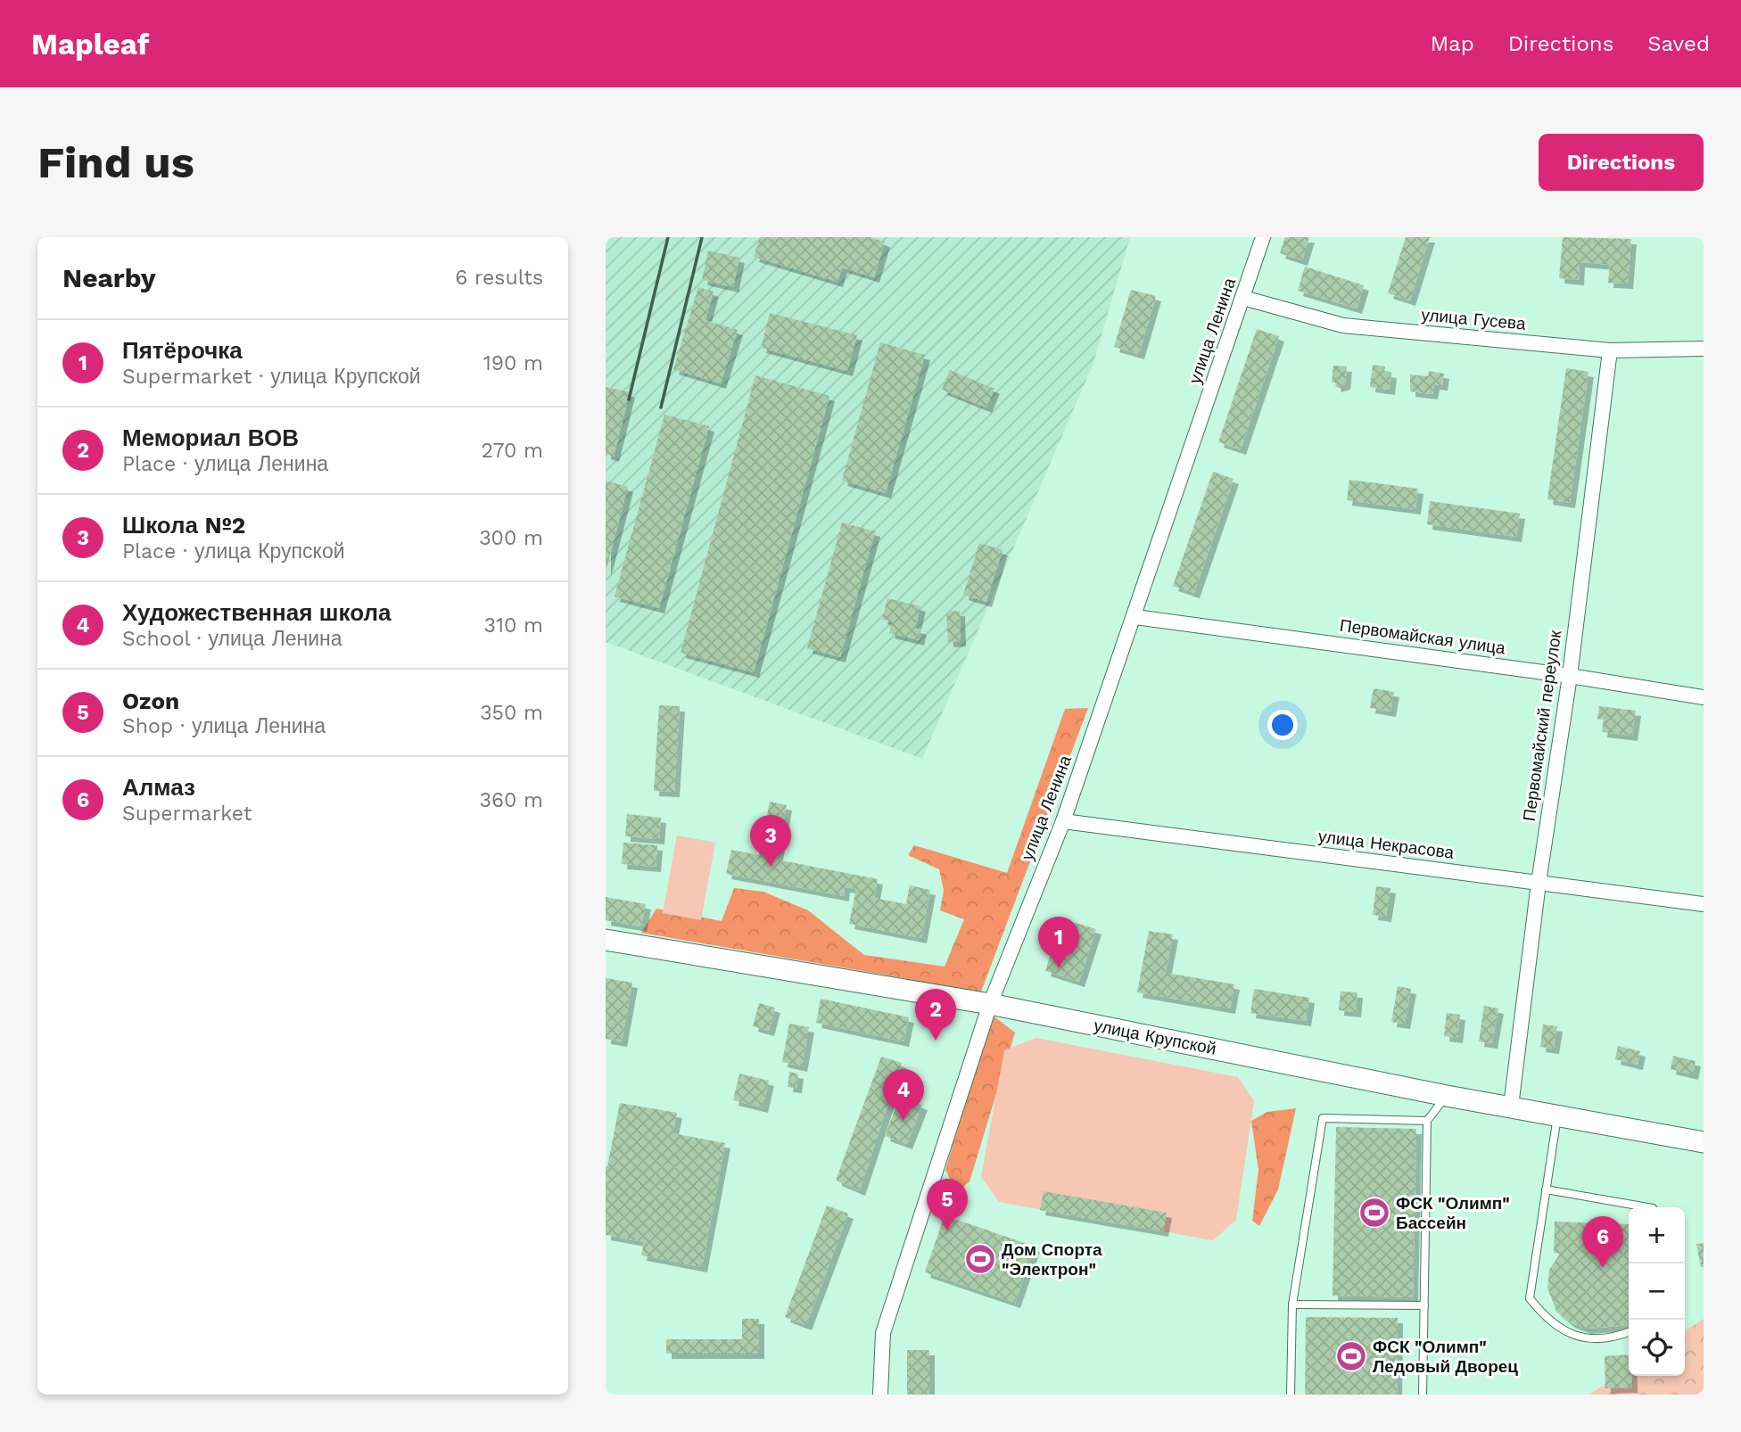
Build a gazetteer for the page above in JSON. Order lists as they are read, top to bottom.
{
  "streets": {
    "street": [
      "улица Гусева",
      "улица Ленина",
      "Первомайская улица",
      "Первомайский переулок",
      "улица Некрасова",
      "улица Крупской"
    ]
  },
  "crossings": [
    ["улица Гусева", "улица Ленина"],
    ["улица Гусева", "Первомайский переулок"],
    ["улица Ленина", "Первомайская улица"],
    ["улица Ленина", "улица Некрасова"],
    ["улица Ленина", "улица Крупской"],
    ["Первомайская улица", "Первомайский переулок"],
    ["Первомайский переулок", "улица Некрасова"],
    ["Первомайский переулок", "улица Крупской"]
  ],
  "places": {
    "sports": ["ФСК \"Олимп\" Бассейн", "Дом Спорта \"Электрон\"", "ФСК \"Олимп\" Ледовый Дворец"]
  },
  "page": {
    "header": "Mapleaf",
    "nav": ["Map", "Directions", "Saved"],
    "buttons": "Directions",
    "title": "Find us",
    "heading": ["Nearby", "6 results"],
    "list": [
      {
        "mark": "1",
        "name": "Пятёрочка",
        "note": "Supermarket · улица Крупской",
        "value": "190 m"
      },
      {
        "mark": "2",
        "name": "Мемориал ВОВ",
        "note": "Place · улица Ленина",
        "value": "270 m"
      },
      {
        "mark": "3",
        "name": "Школа №2",
        "note": "Place · улица Крупской",
        "value": "300 m"
      },
      {
        "mark": "4",
        "name": "Художественная школа",
        "note": "School · улица Ленина",
        "value": "310 m"
      },
      {
        "mark": "5",
        "name": "Ozon",
        "note": "Shop · улица Ленина",
        "value": "350 m"
      },
      {
        "mark": "6",
        "name": "Алмаз",
        "note": "Supermarket",
        "value": "360 m"
      }
    ],
    "pins": [
      "3",
      "1",
      "2",
      "4",
      "5",
      "6"
    ],
    "map_buttons": ["+", "−"]
  }
}
